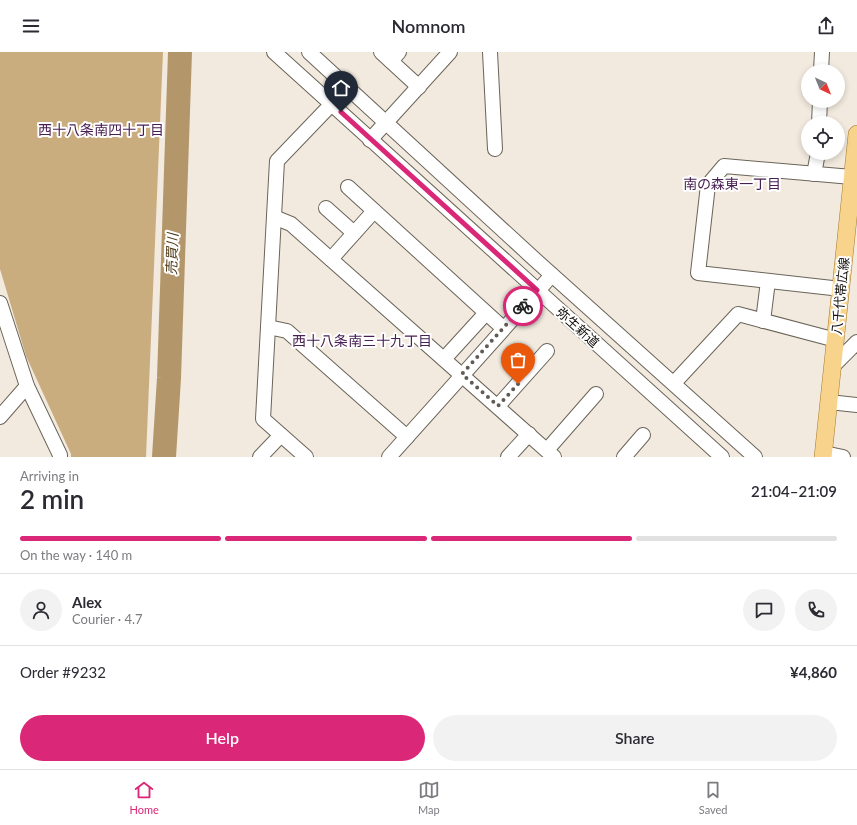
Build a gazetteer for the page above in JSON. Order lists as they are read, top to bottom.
{
  "streets": {
    "main road": ["八千代帯広線"],
    "street": ["弥生新道"]
  },
  "districts": ["西十八条南四十丁目", "南の森東一丁目", "西十八条南三十九丁目"],
  "water": ["売買川"],
  "north": "bottom right",
  "page": {
    "header": "Nomnom",
    "heading": ["2 min", "Arriving in", "21:04–21:09"],
    "panel": [
      "Alex",
      "Courier · 4.7",
      "Order #9232",
      "¥4,860"
    ],
    "bar": "On the way · 140 m",
    "buttons": ["Help", "Share"],
    "tabs": ["Home", "Map", "Saved"]
  }
}
